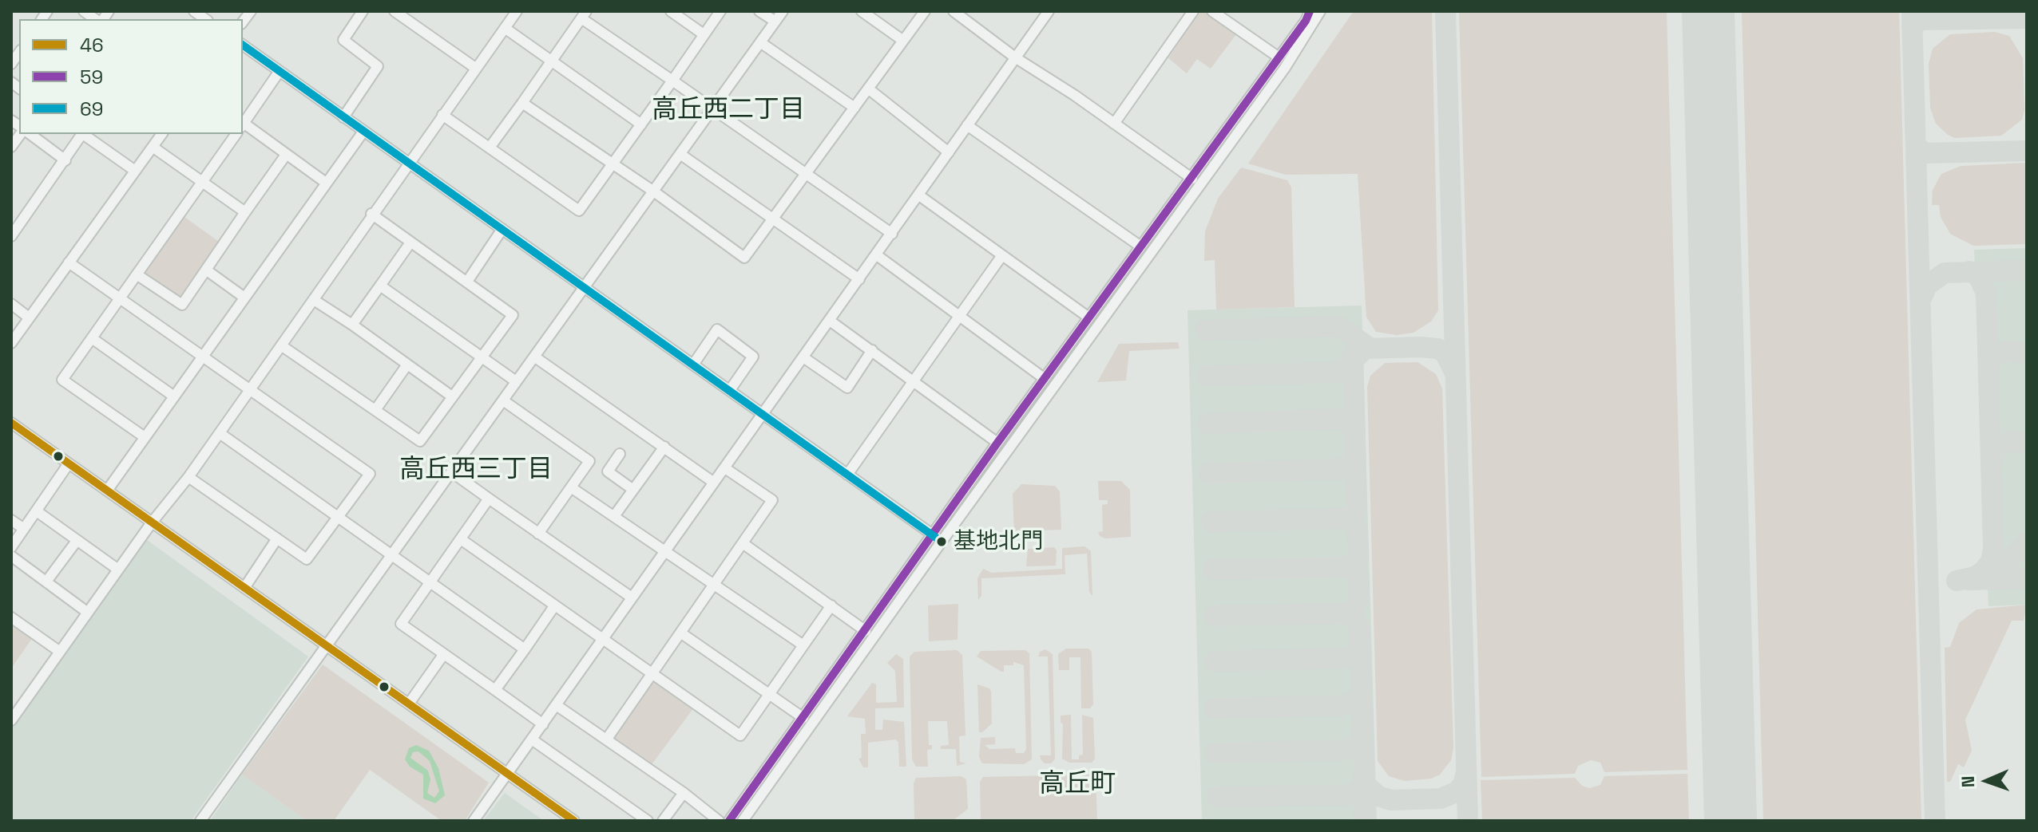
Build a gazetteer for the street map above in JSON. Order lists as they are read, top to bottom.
{
  "districts": ["高丘西二丁目", "高丘西三丁目", "高丘町"],
  "places": ["基地北門"],
  "lines": ["transit line 59", "transit line 69", "transit line 46"],
  "legend": ["46", "59", "69"],
  "north": "left"
}
